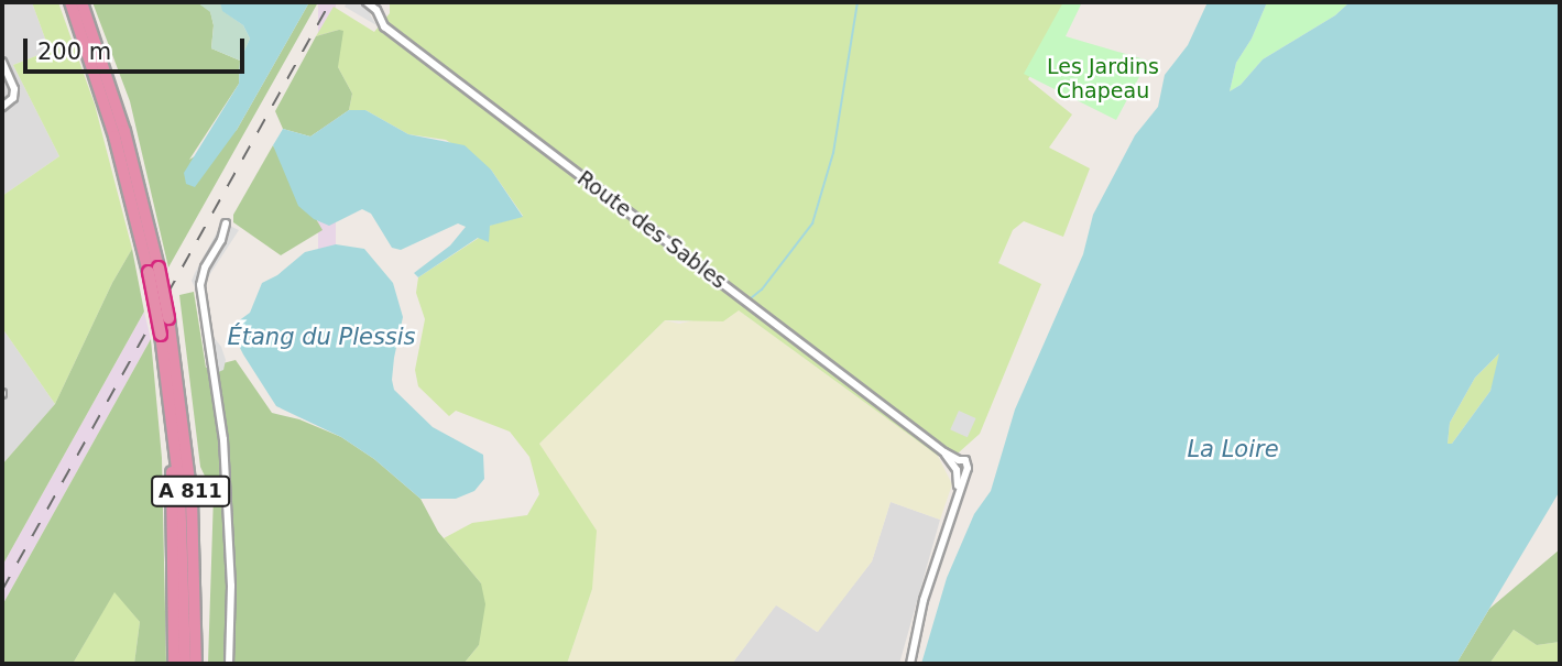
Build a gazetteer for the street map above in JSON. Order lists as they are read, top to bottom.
{
  "streets": {
    "highway": ["A 811"],
    "street": ["Route des Sables"]
  },
  "water": ["Étang du Plessis", "La Loire"],
  "parks": ["Les Jardins Chapeau"],
  "scale_bar": "200 m"
}
